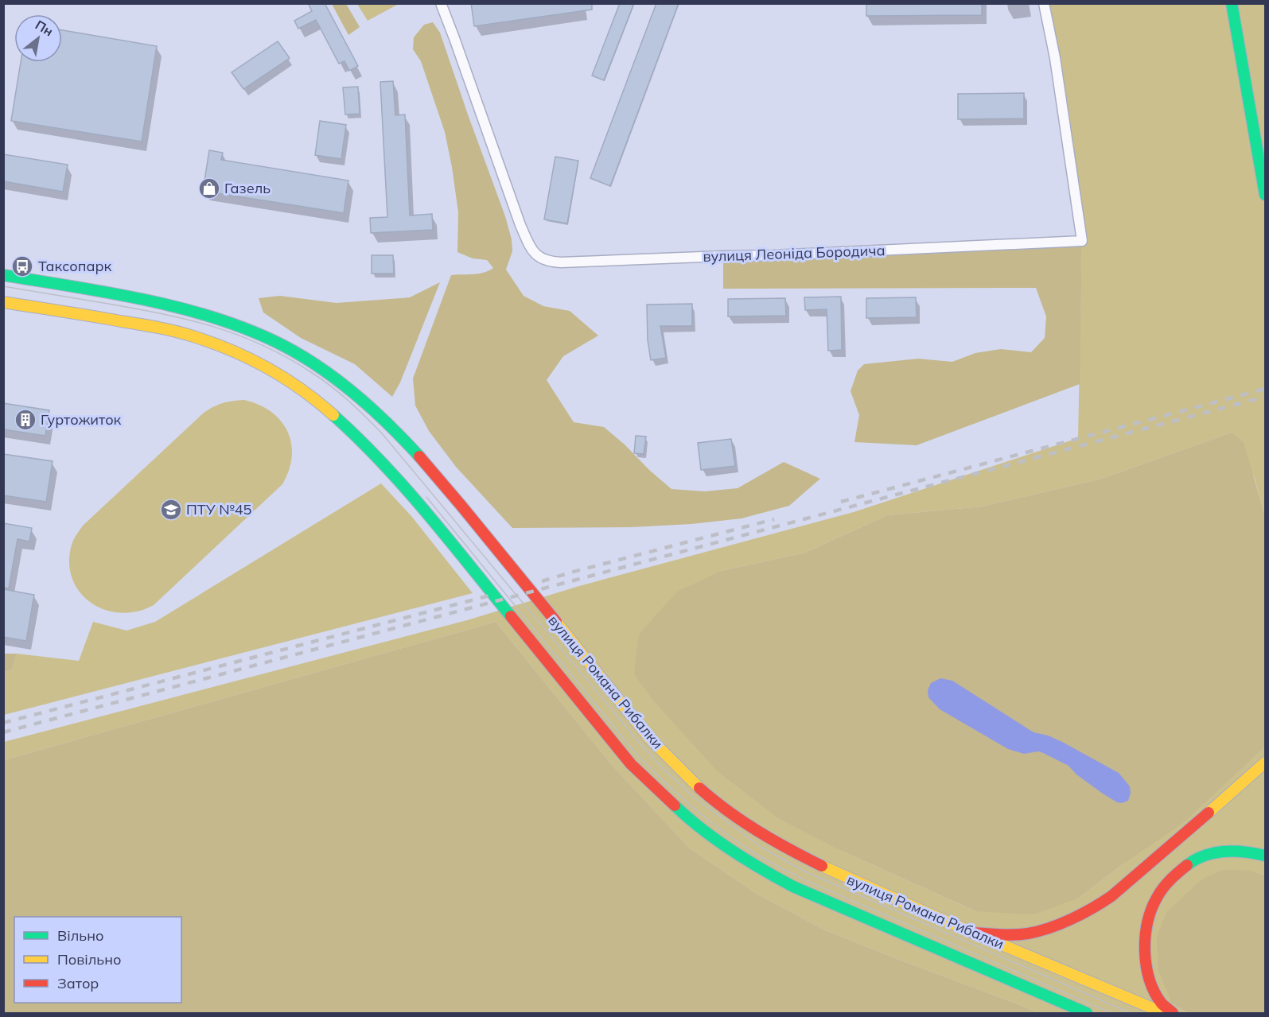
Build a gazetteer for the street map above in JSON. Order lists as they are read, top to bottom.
{
  "streets": {
    "main road": ["вулиця Романа Рибалки"],
    "street": ["вулиця Леоніда Бородича"]
  },
  "places": {
    "shop": ["Газель"],
    "bus stop": ["Таксопарк"],
    "building": ["Гуртожиток"],
    "school or university": ["ПТУ №45"]
  },
  "legend": ["Вільно", "Повільно", "Затор"],
  "north": "top right"
}
